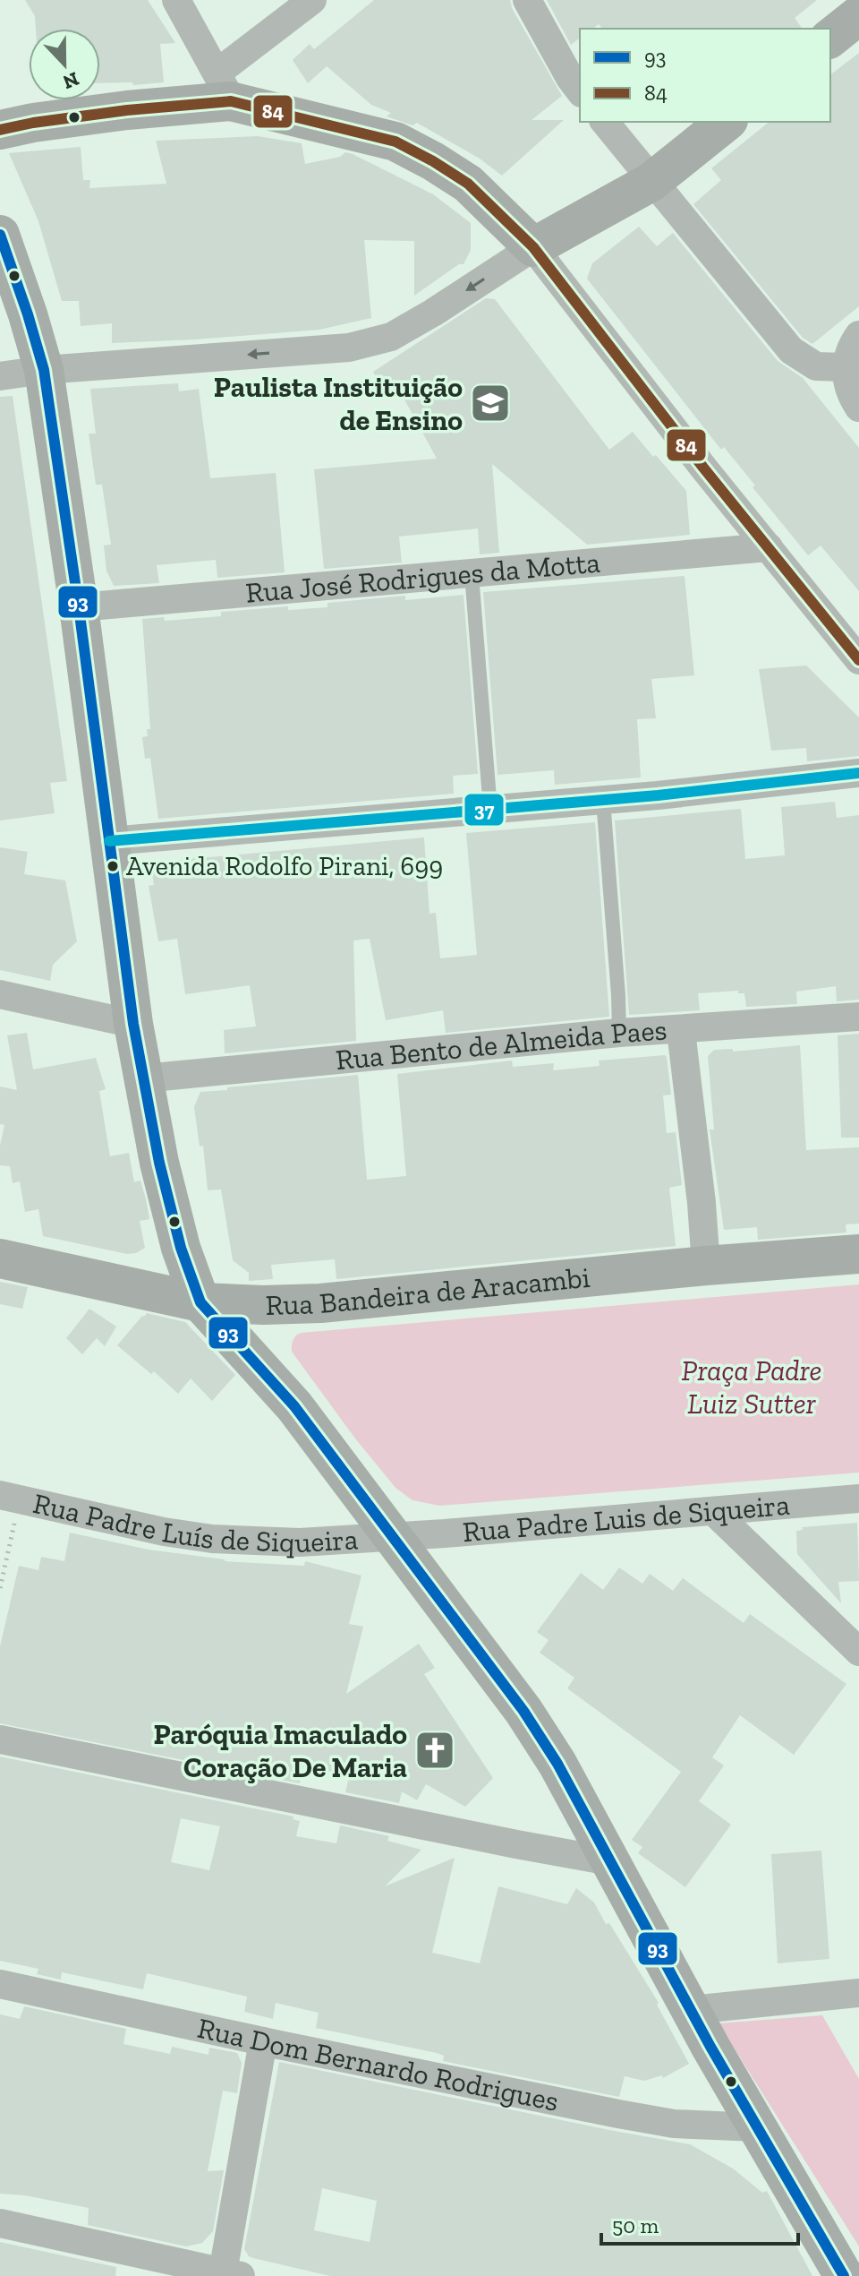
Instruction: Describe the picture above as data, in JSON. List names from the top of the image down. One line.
{"streets":{"main road":["Rua Bandeira de Aracambi"],"street":["Rua José Rodrigues da Motta","Rua Bento de Almeida Paes","Rua Padre Luís de Siqueira","Rua Padre Luis de Siqueira","Rua Dom Bernardo Rodrigues"]},"crossings":[["Rua Padre Luís de Siqueira","Rua Padre Luis de Siqueira"]],"parks":["Praça Padre Luiz Sutter"],"places":{"school or university":["Paulista Instituição de Ensino"],"other":["Avenida Rodolfo Pirani, 699"],"church":["Paróquia Imaculado Coração De Maria"]},"lines":["transit line 84","transit line 93","transit line 37"],"legend":["93","84"],"scale_bar":"50 m","north":"bottom"}
